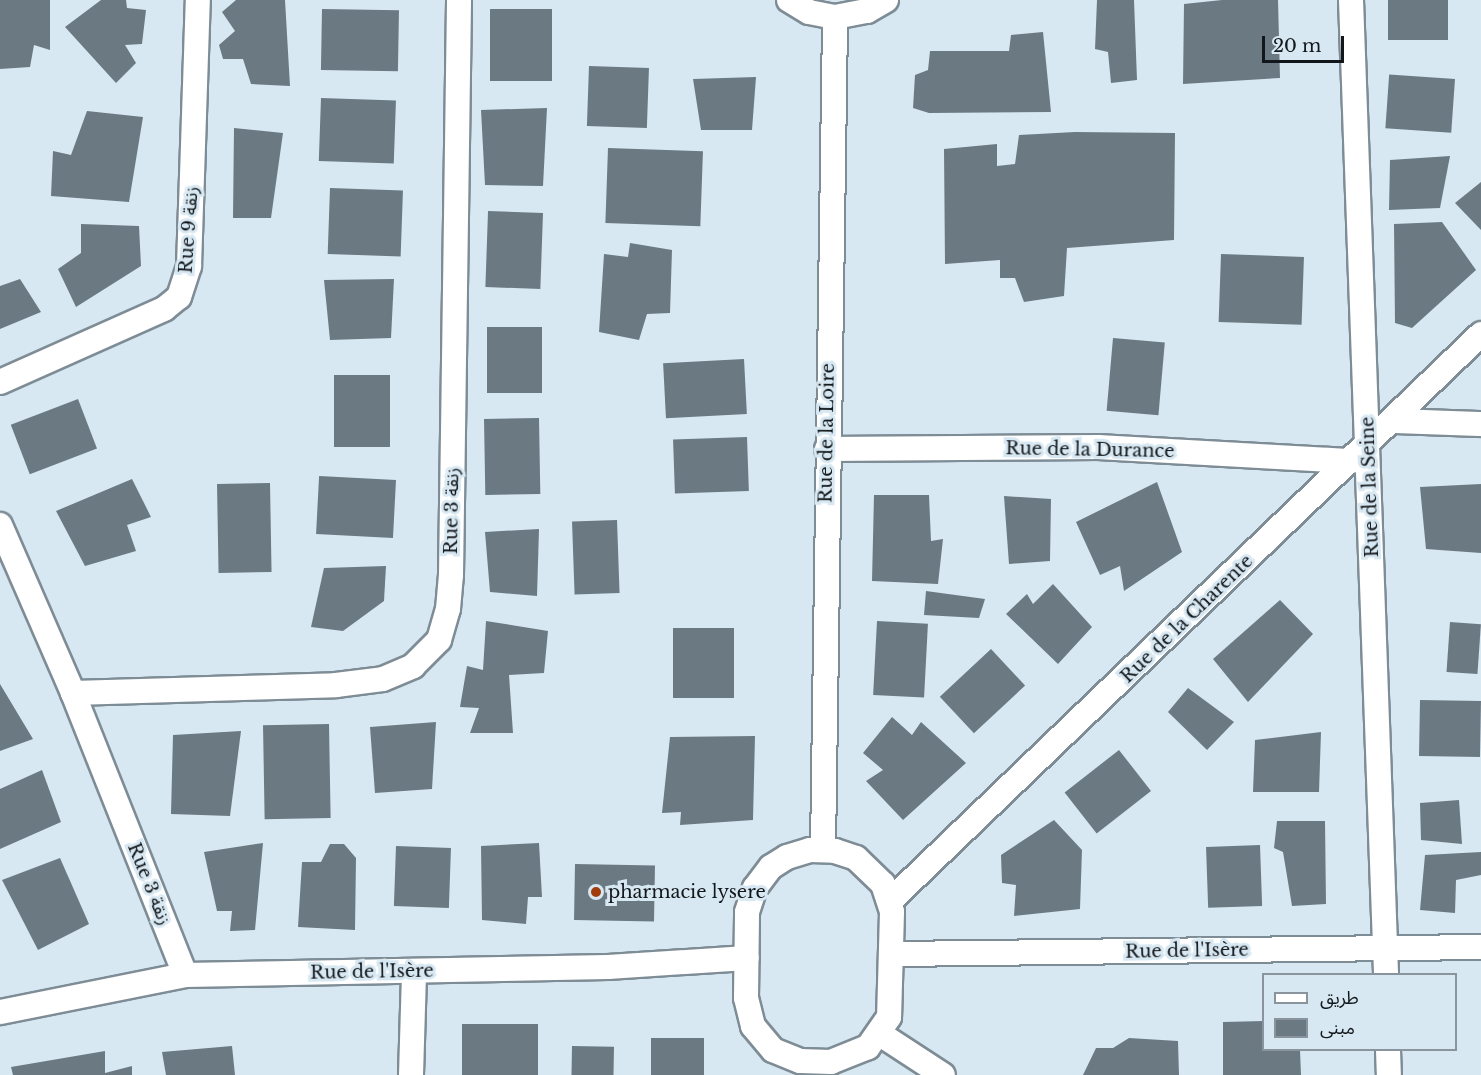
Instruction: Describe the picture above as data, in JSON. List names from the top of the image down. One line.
{"streets":{"street":["Rue 9 زنقة","Rue de la Loire","Rue de la Durance","Rue de la Seine","Rue 3 زنقة","Rue de la Charente","Rue de l'Isère"]},"crossings":[["Rue de la Loire","Rue de la Durance"],["Rue de la Loire","Rue de la Charente"],["Rue de la Loire","Rue de l'Isère"],["Rue de la Durance","Rue de la Seine"],["Rue de la Durance","Rue de la Charente"],["Rue de la Seine","Rue de la Charente"],["Rue de la Seine","Rue de l'Isère"],["Rue 3 زنقة","Rue de l'Isère"],["Rue de la Charente","Rue de l'Isère"]],"places":["pharmacie lysere"],"legend":["طريق","مبنى"],"scale_bar":"20 m"}
